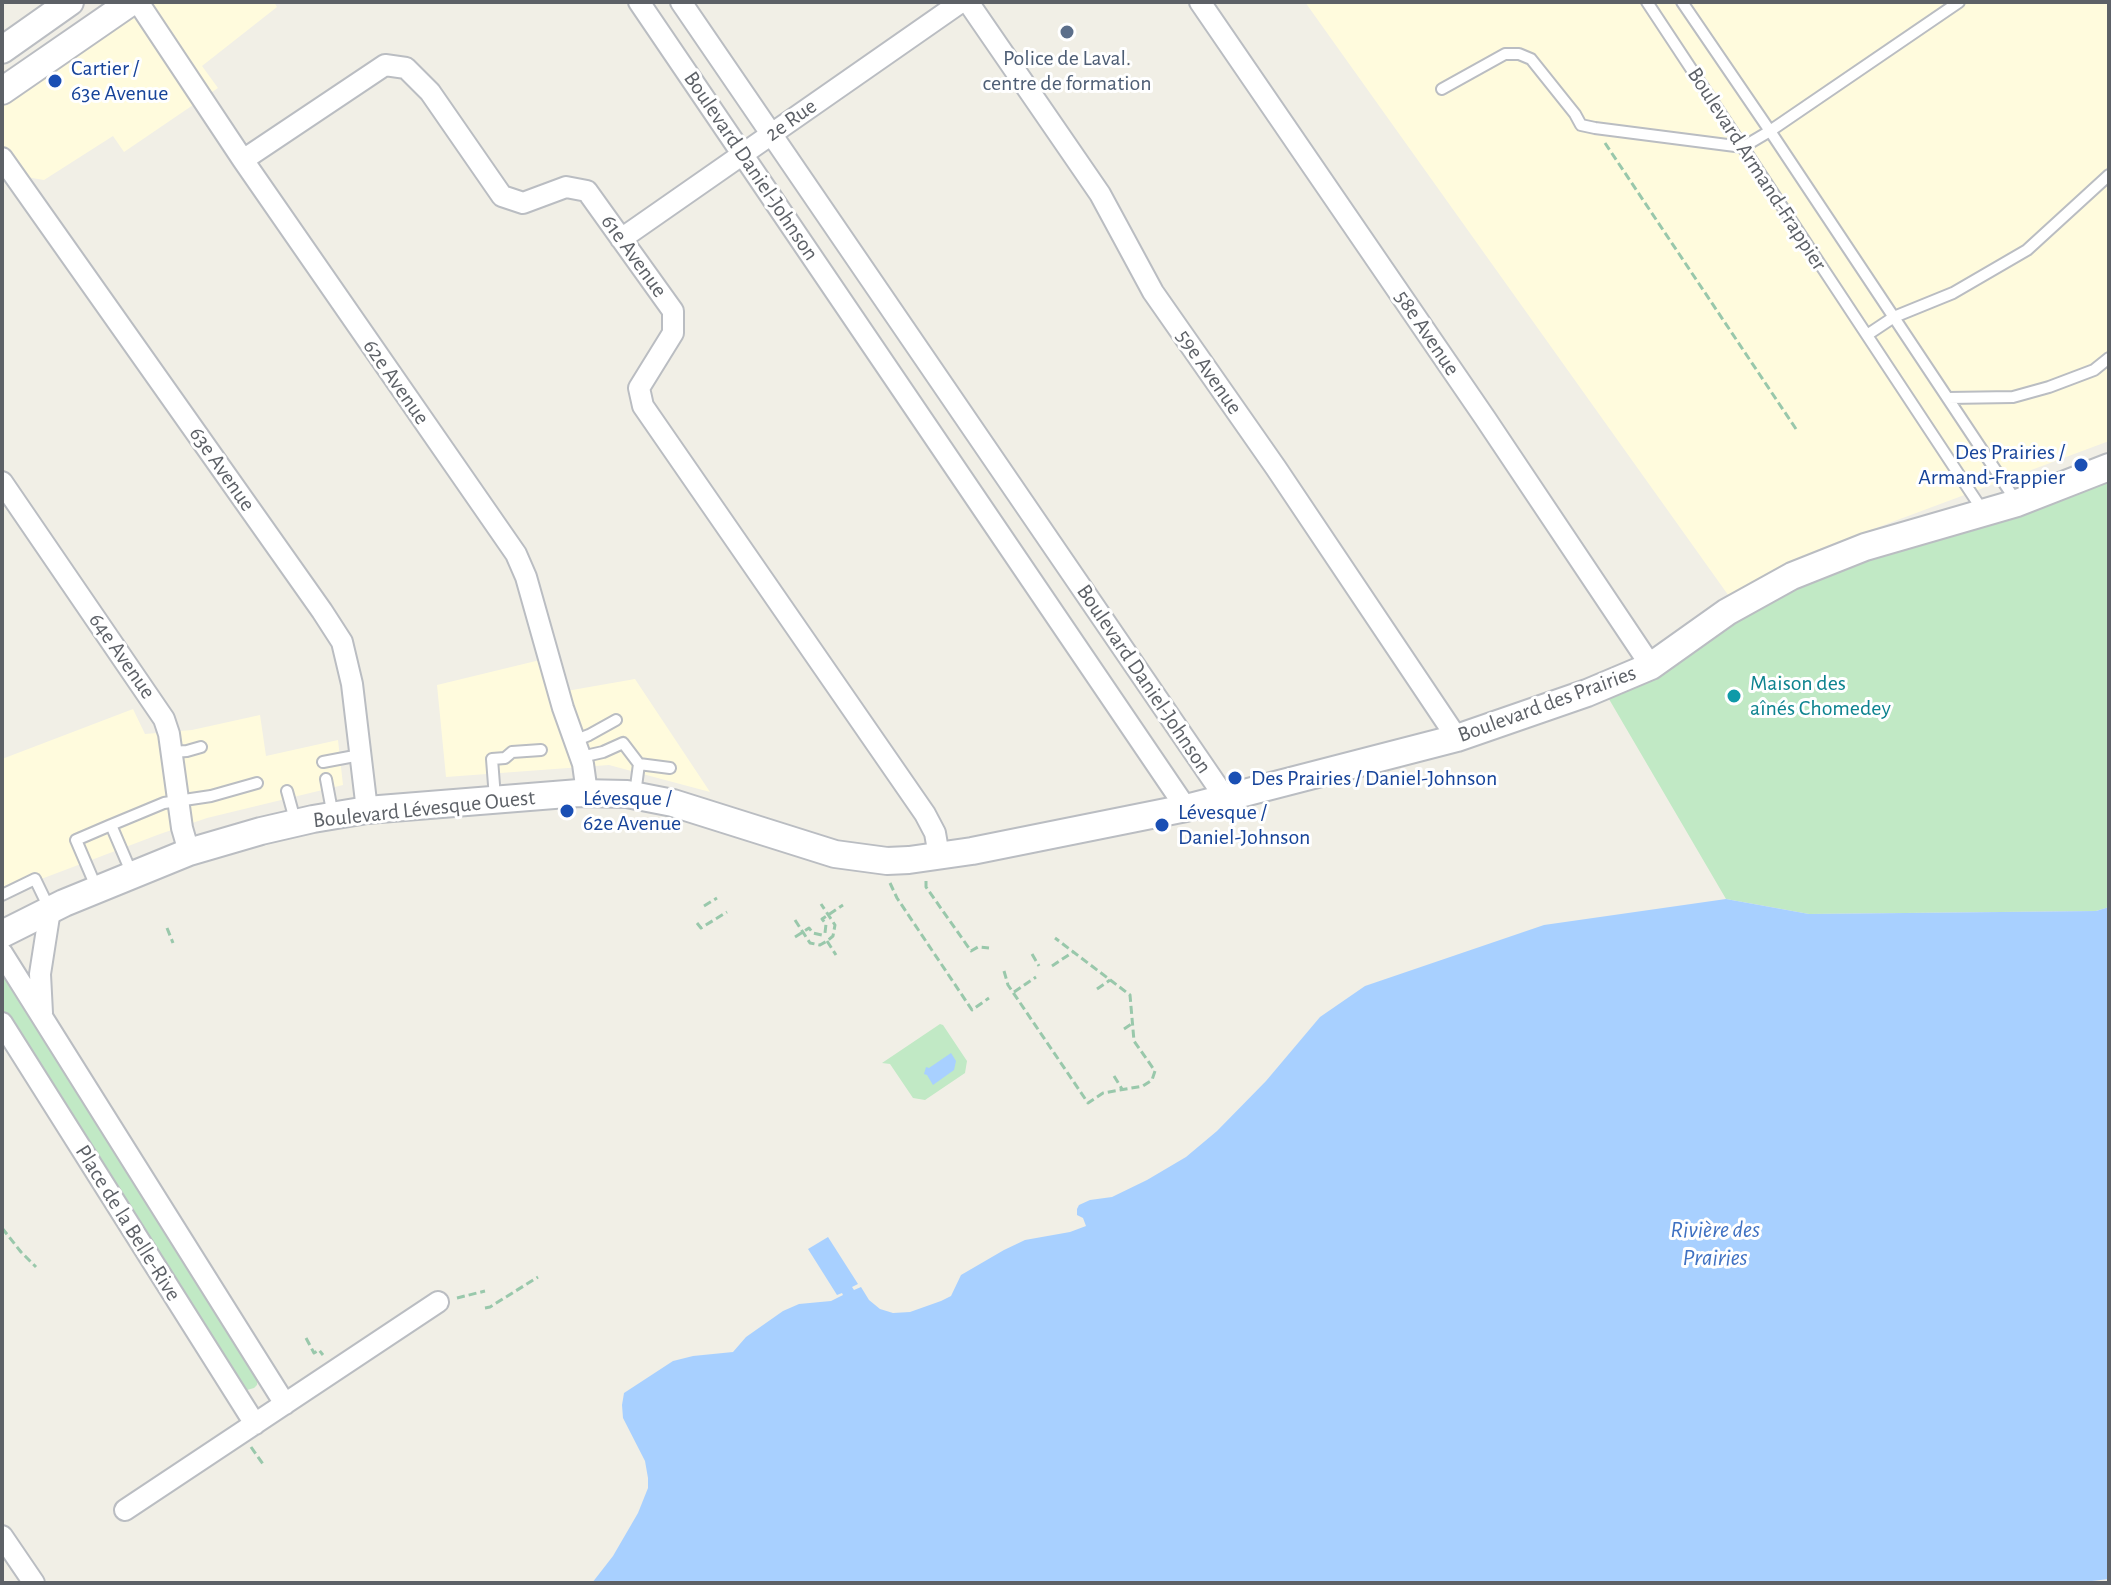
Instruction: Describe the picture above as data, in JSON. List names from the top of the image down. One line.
{"streets":{"street":["2e Rue","Boulevard Daniel-Johnson","61e Avenue","58e Avenue","59e Avenue","62e Avenue","63e Avenue","64e Avenue","Boulevard des Prairies","Boulevard Lévesque Ouest","Place de la Belle-Rive"],"lane":["Boulevard Armand-Frappier"]},"crossings":[["2e Rue","Boulevard Daniel-Johnson"],["2e Rue","61e Avenue"],["Boulevard Daniel-Johnson","Boulevard des Prairies"],["Boulevard Armand-Frappier","Boulevard des Prairies"],["61e Avenue","62e Avenue"],["61e Avenue","Boulevard Lévesque Ouest"],["58e Avenue","Boulevard des Prairies"],["59e Avenue","Boulevard des Prairies"],["62e Avenue","Boulevard Lévesque Ouest"],["63e Avenue","Boulevard Lévesque Ouest"],["64e Avenue","Boulevard Lévesque Ouest"],["Boulevard des Prairies","Boulevard Lévesque Ouest"],["Boulevard Lévesque Ouest","Place de la Belle-Rive"]],"water":["Rivière des Prairies"],"places":["Police de Laval. centre de formation","Cartier / 63e Avenue","Des Prairies / Armand-Frappier","Maison des aînés Chomedey","Des Prairies / Daniel-Johnson","Lévesque / 62e Avenue","Lévesque / Daniel-Johnson"]}
